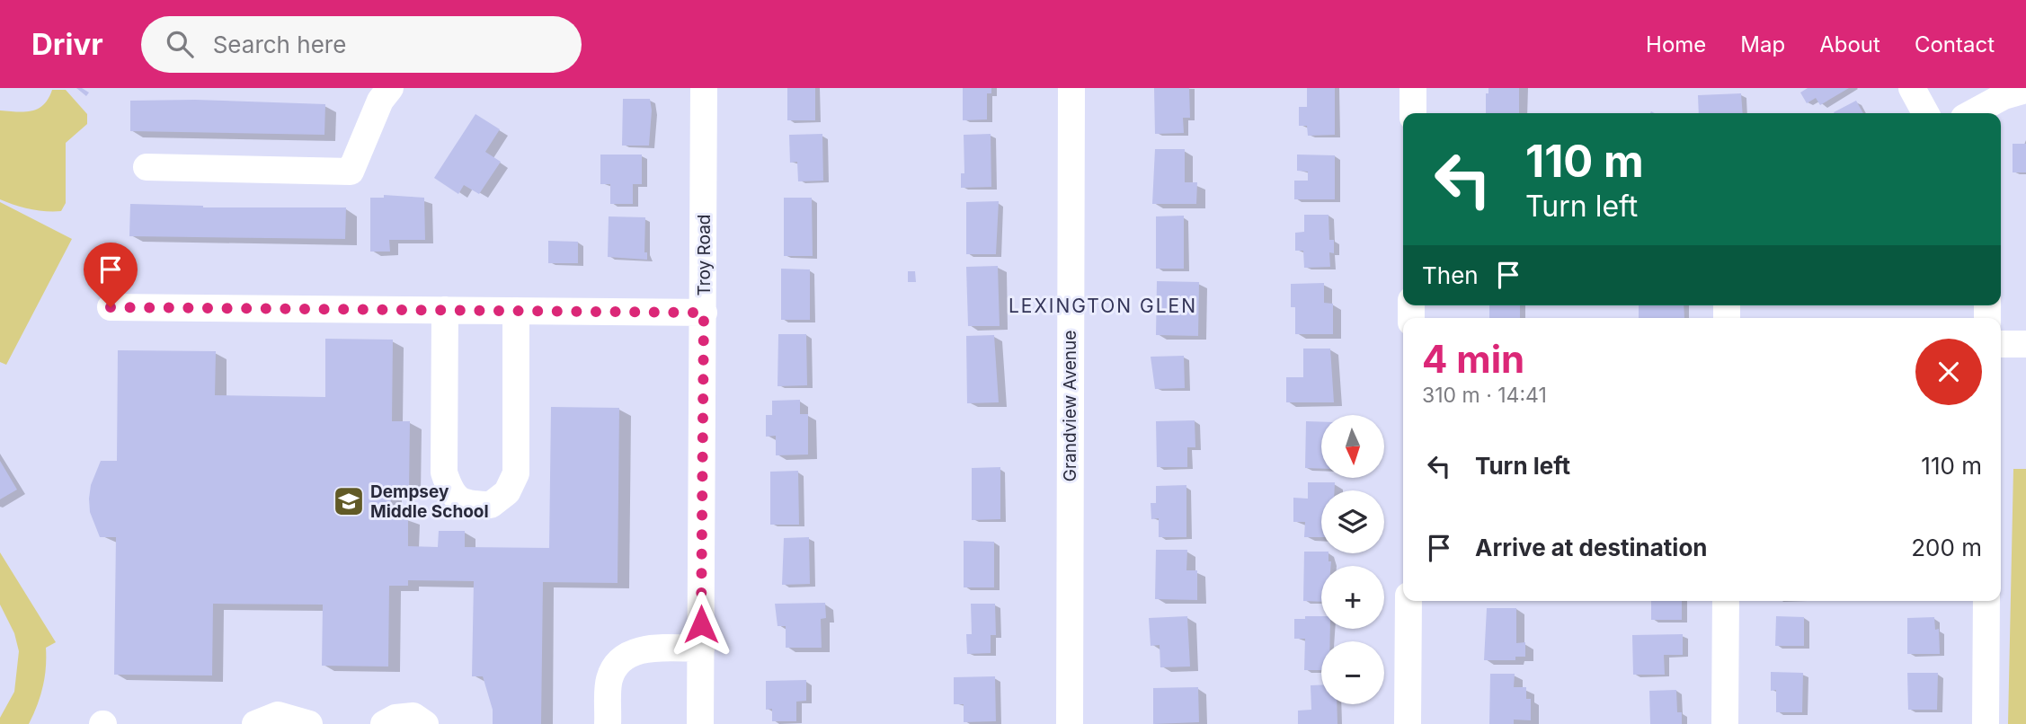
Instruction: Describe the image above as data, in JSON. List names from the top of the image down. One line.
{"streets":{"street":["Troy Road","Grandview Avenue"]},"districts":["LEXINGTON GLEN"],"places":{"school or university":["Dempsey Middle School"]},"north":"bottom","page":{"header":"Drivr","search":"Search here","nav":["Home","Map","About","Contact"],"turn":["110 m","Turn left"],"then":"Then","heading":["4 min","310 m · 14:41"],"map_buttons":["+","−"],"list":[{"name":"Turn left","value":"110 m"},{"name":"Arrive at destination","value":"200 m"}]}}
